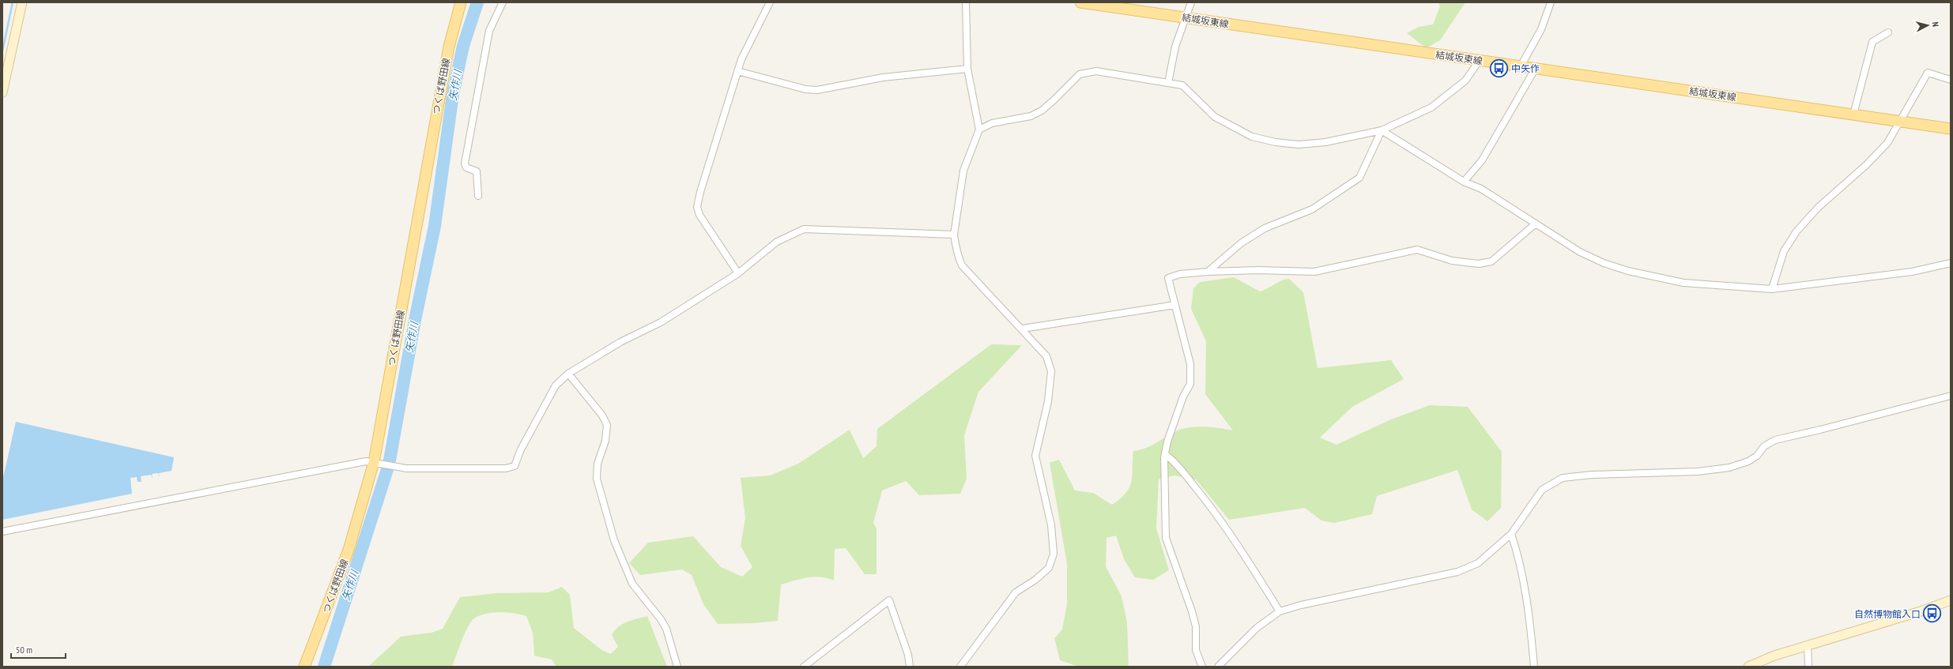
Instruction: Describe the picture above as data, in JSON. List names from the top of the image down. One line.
{"streets":{"main road":["結城坂東線","つくば野田線"]},"water":["矢作川"],"places":{"bus stop":["中矢作","自然博物館入口"]},"scale_bar":"50 m","north":"right"}
